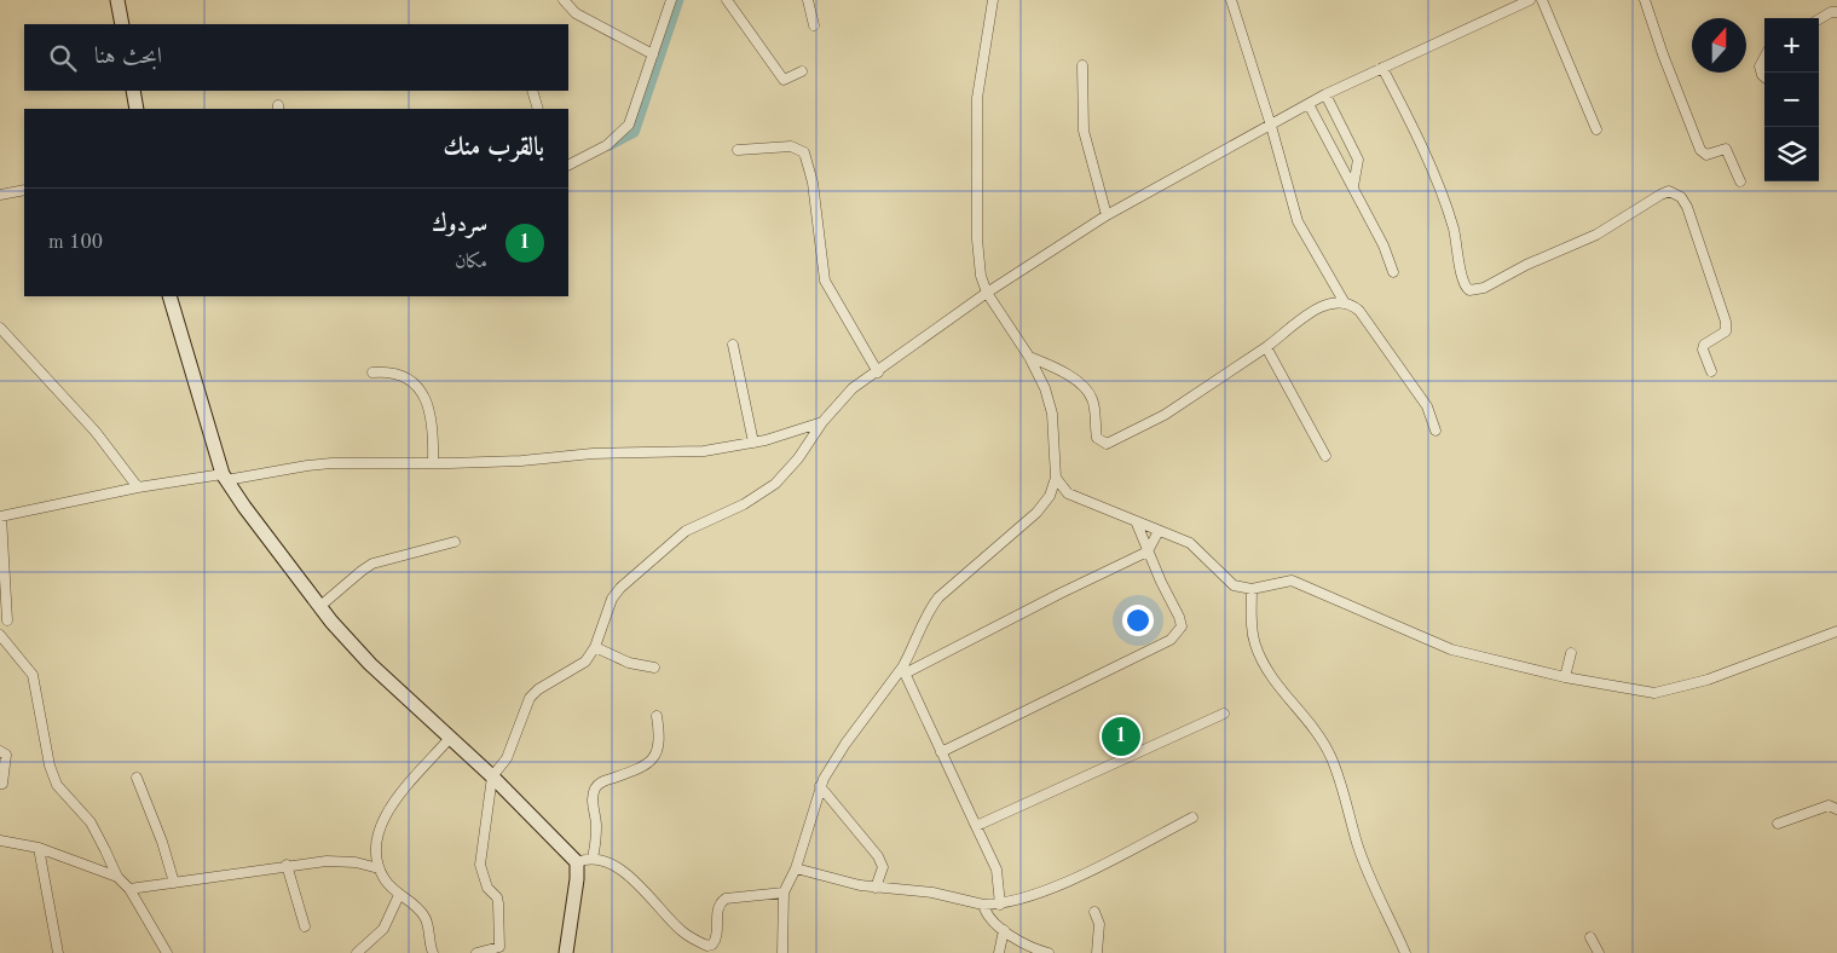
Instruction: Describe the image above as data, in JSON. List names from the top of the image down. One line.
{"north":"top","page":{"map_buttons":["+","−"],"search":"ابحث هنا","heading":"بالقرب منك","list":[{"mark":"1","name":"سردوك","note":"مكان","value":"100 m"}],"pins":"1"}}
